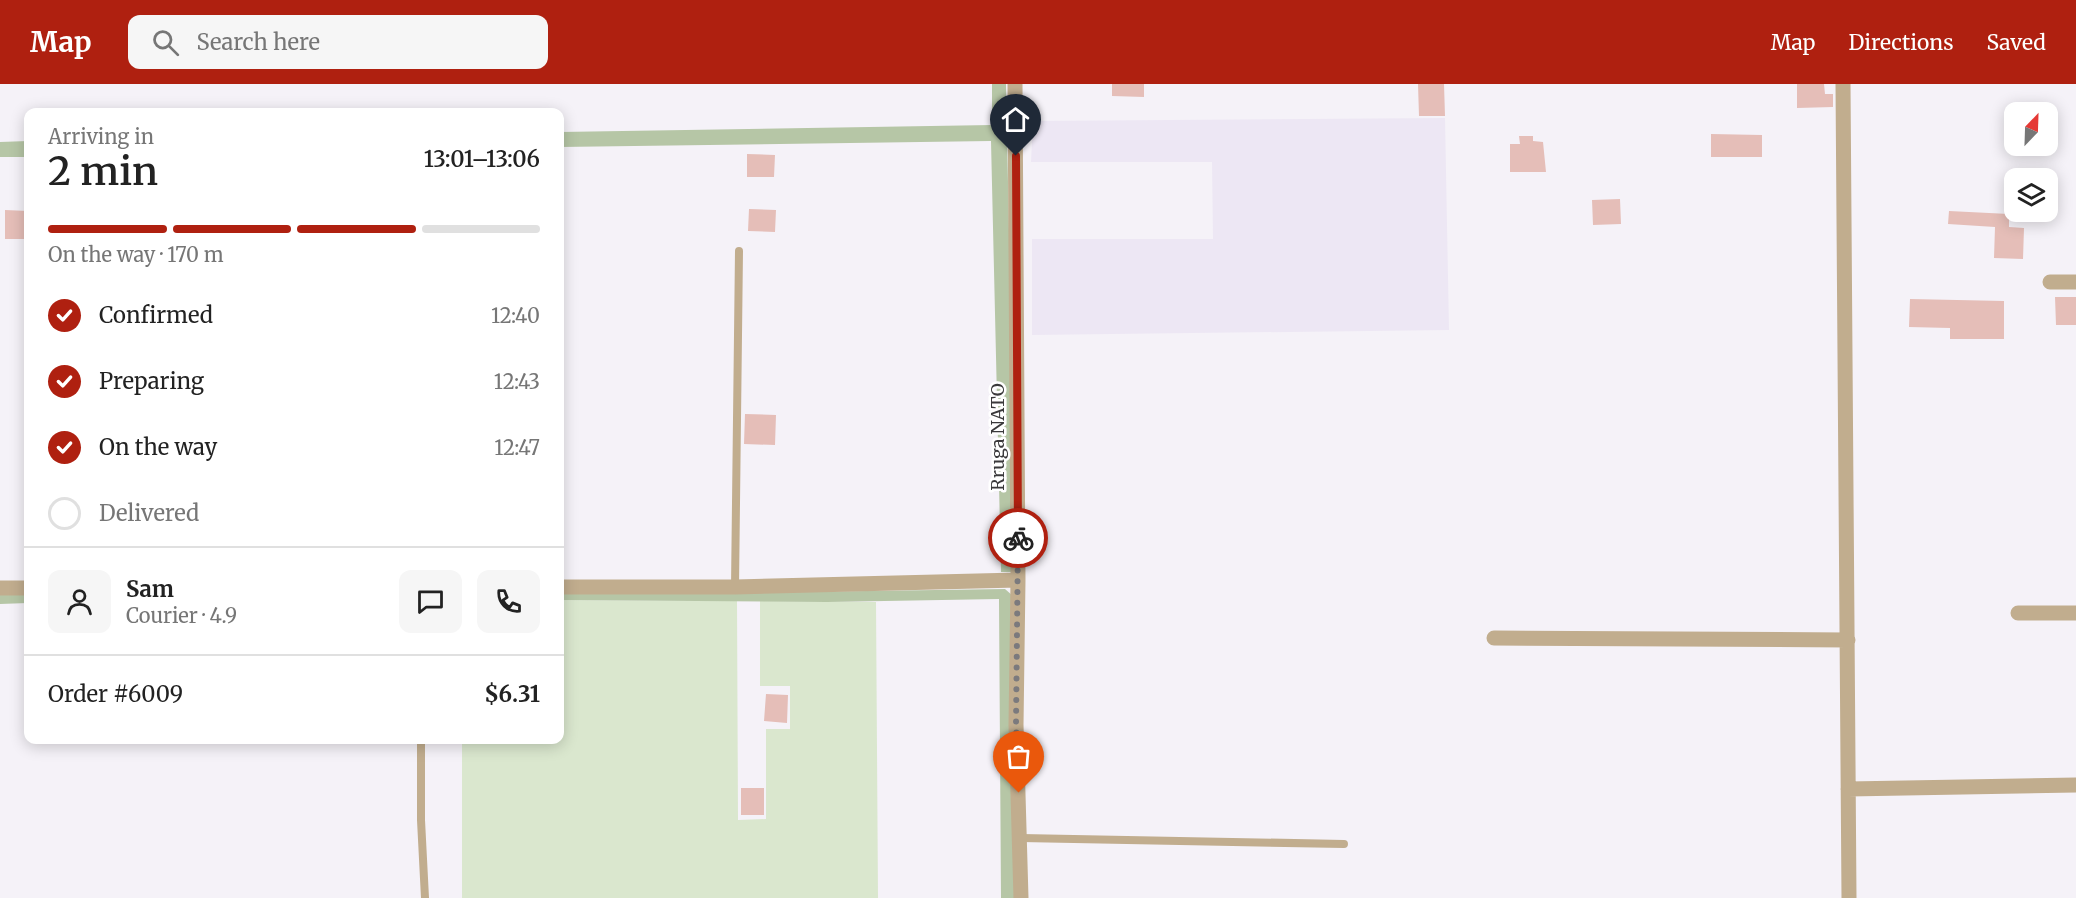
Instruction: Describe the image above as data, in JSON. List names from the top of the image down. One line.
{"streets":{"street":["Rruga NATO"]},"north":"top right","page":{"header":"Map","search":"Search here","nav":["Map","Directions","Saved"],"heading":["2 min","Arriving in","13:01–13:06"],"panel":["Sam","Courier · 4.9","Order #6009","$6.31"],"bar":"On the way · 170 m","list":[["Confirmed","12:40"],["Preparing","12:43"],["On the way","12:47"],"Delivered"]}}
